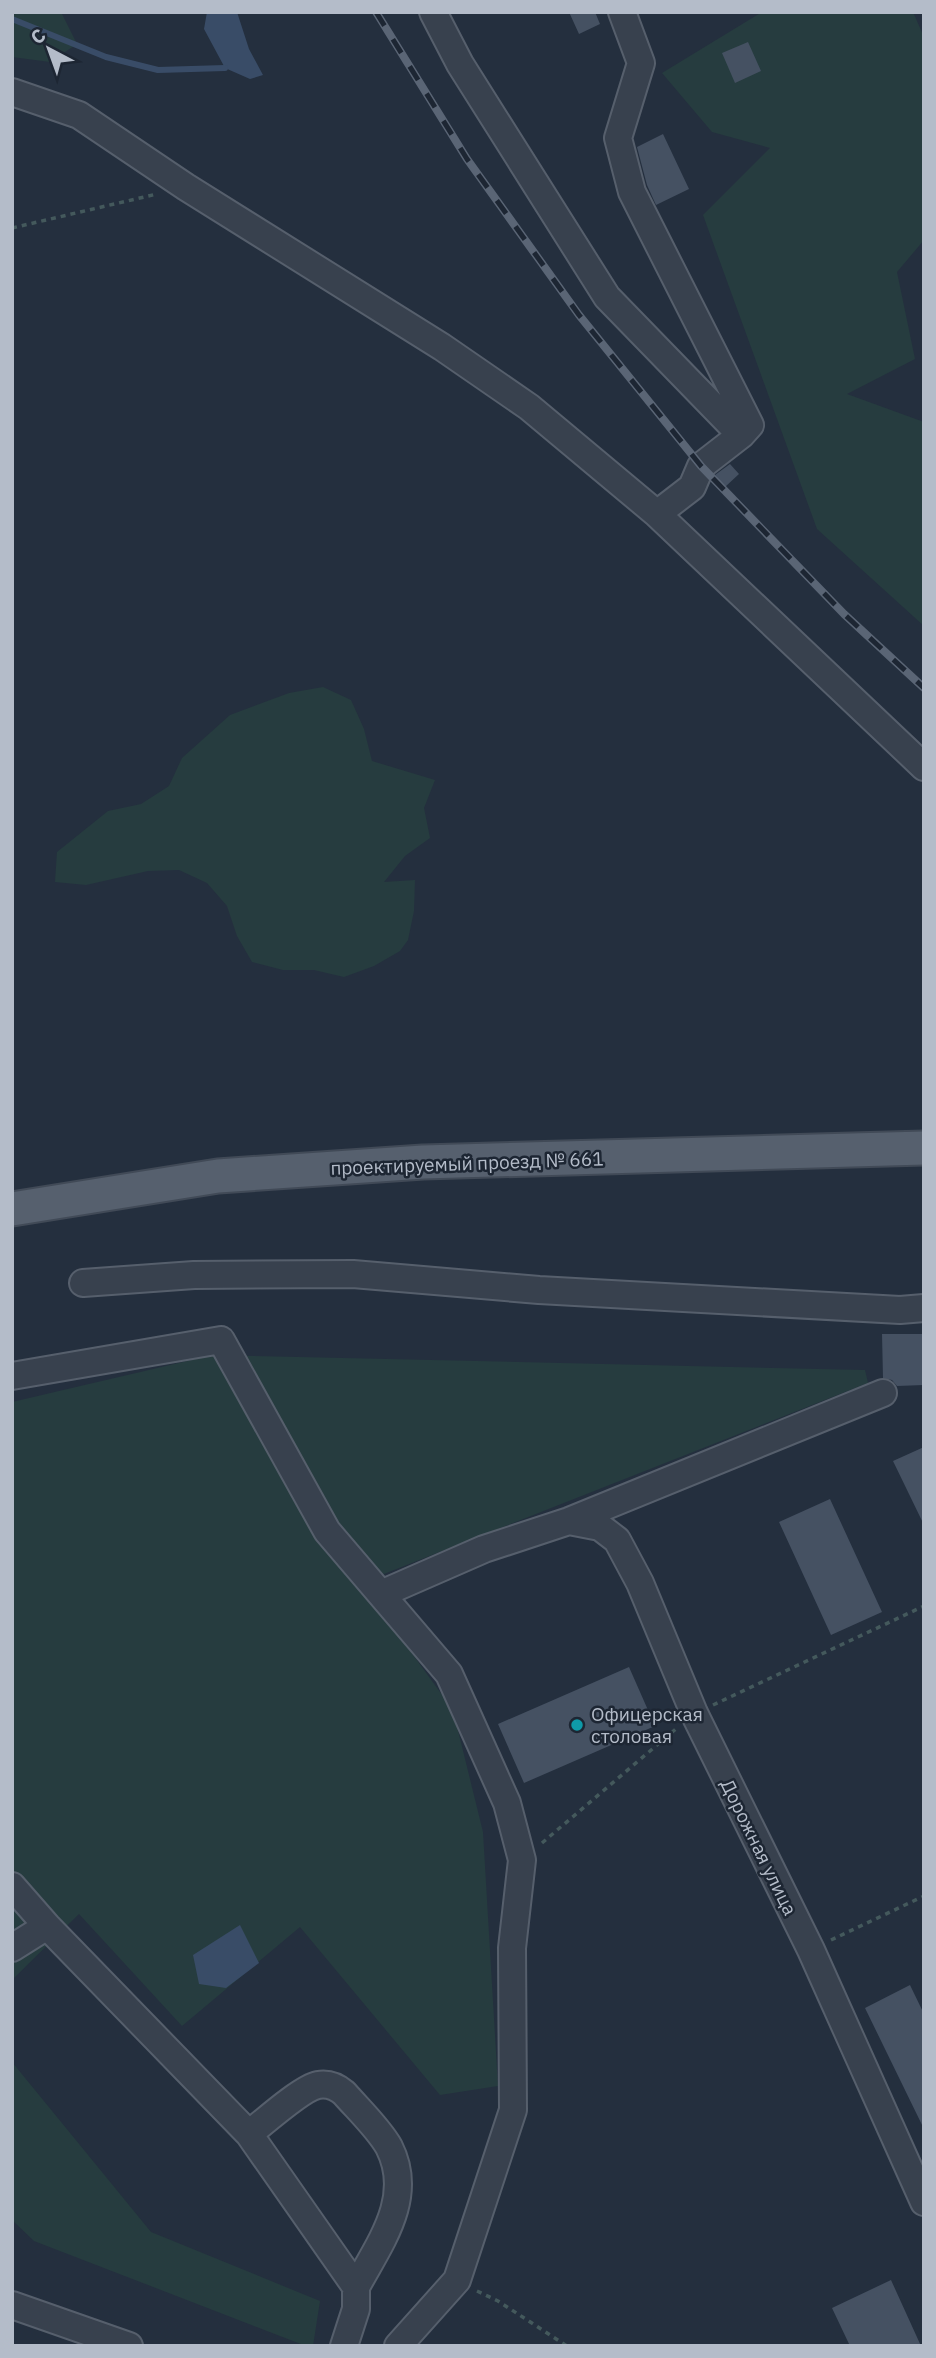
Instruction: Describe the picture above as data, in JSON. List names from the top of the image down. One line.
{"streets":{"main road":["проектируемый проезд № 661"],"street":["Дорожная улица"]},"places":["Офицерская столовая"],"north":"top left"}
